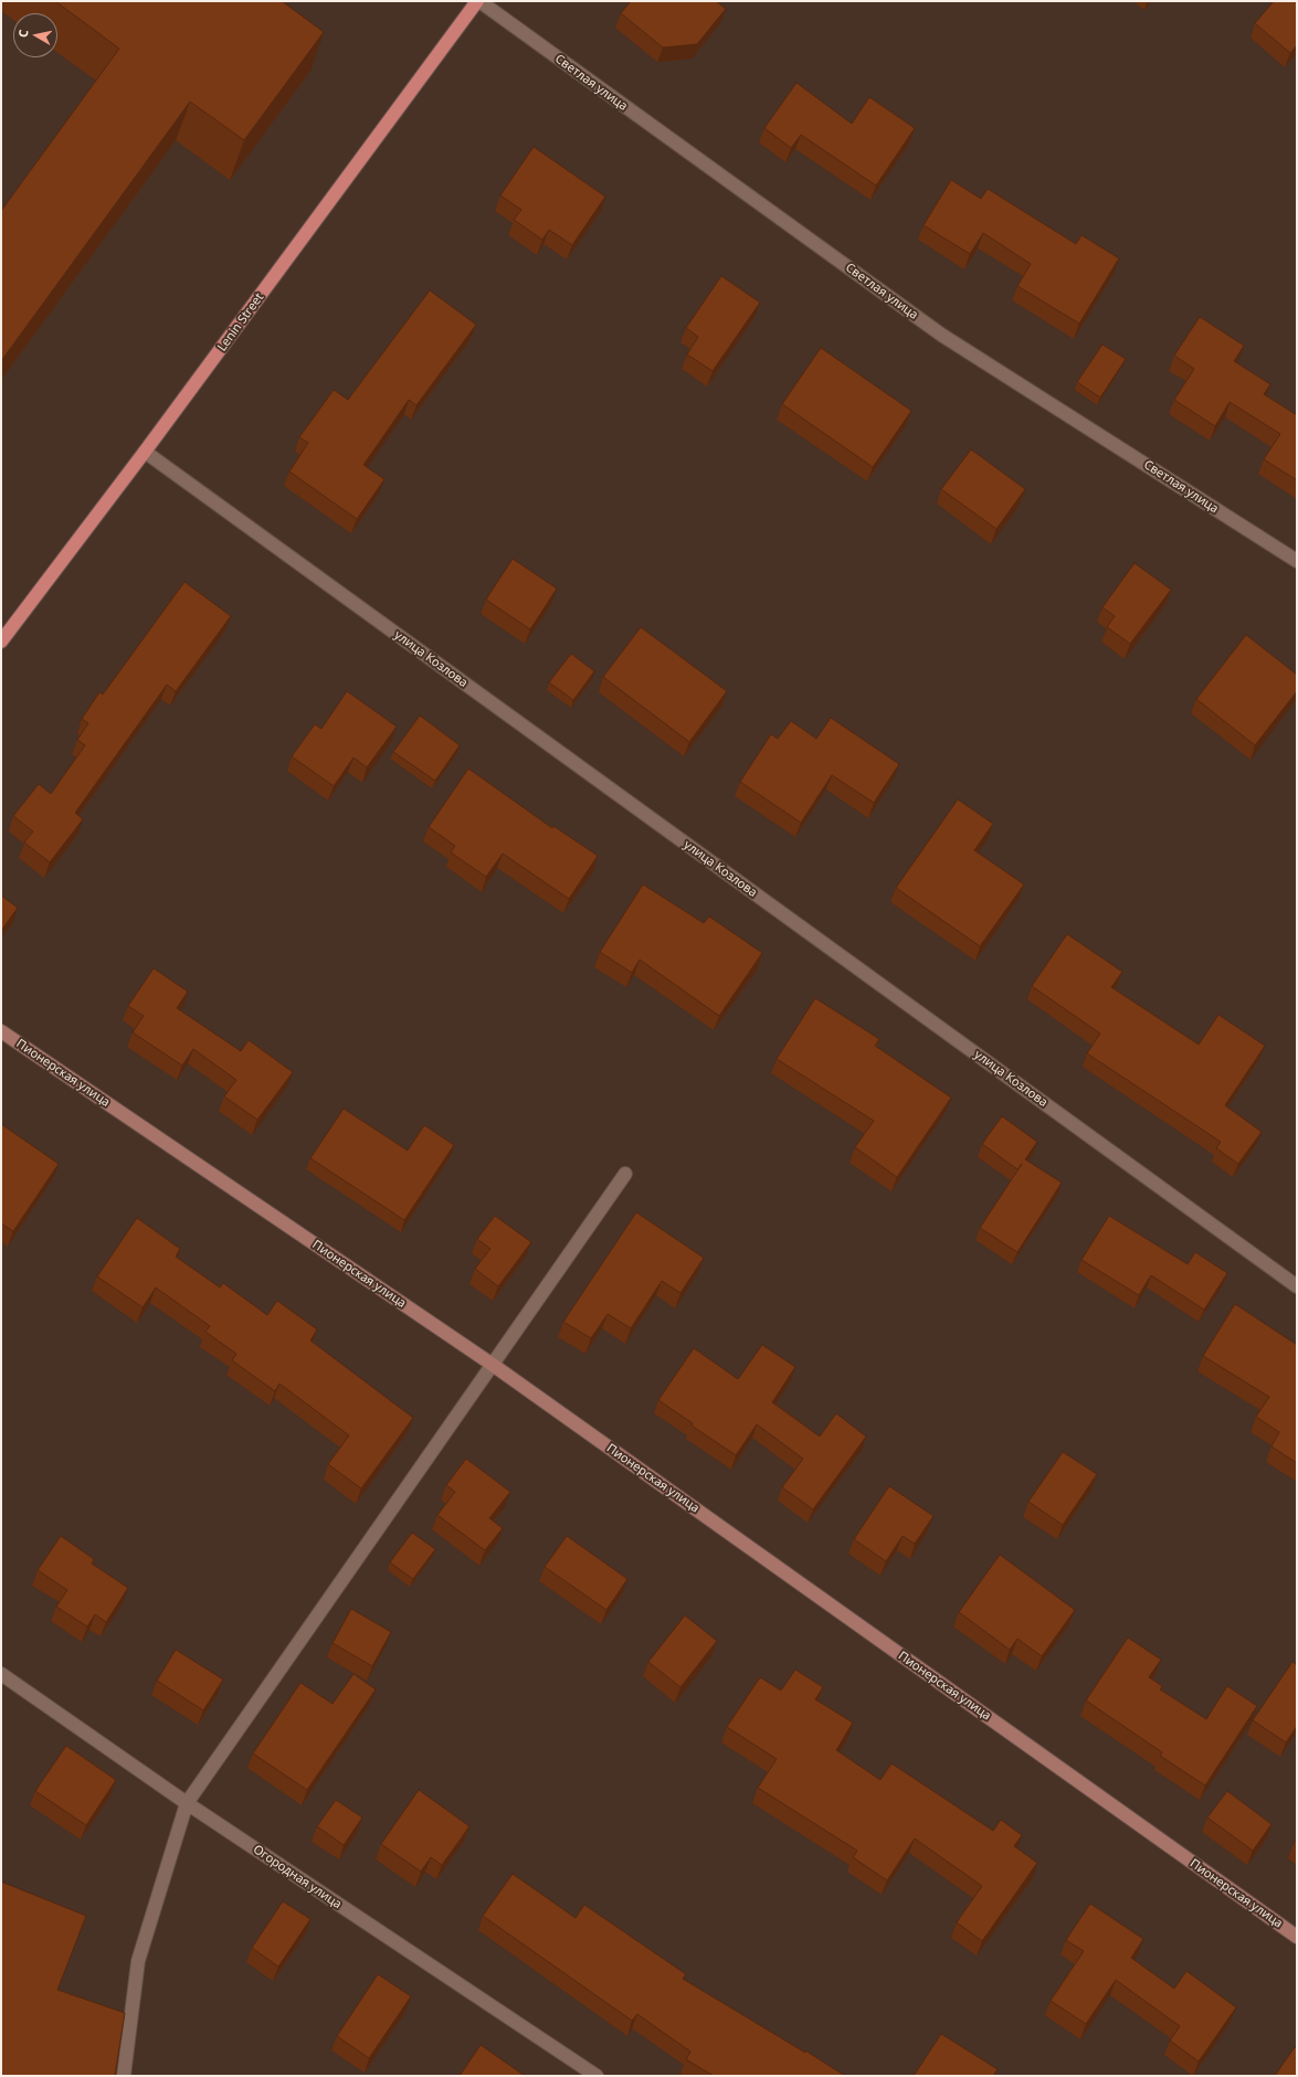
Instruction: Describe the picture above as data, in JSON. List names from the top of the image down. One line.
{"streets":{"main road":["Lenin Street"],"street":["Светлая улица","улица Козлова","Пионерская улица","Огородная улица"]},"crossings":[["Светлая улица","Lenin Street"],["Lenin Street","улица Козлова"]],"north":"left"}
